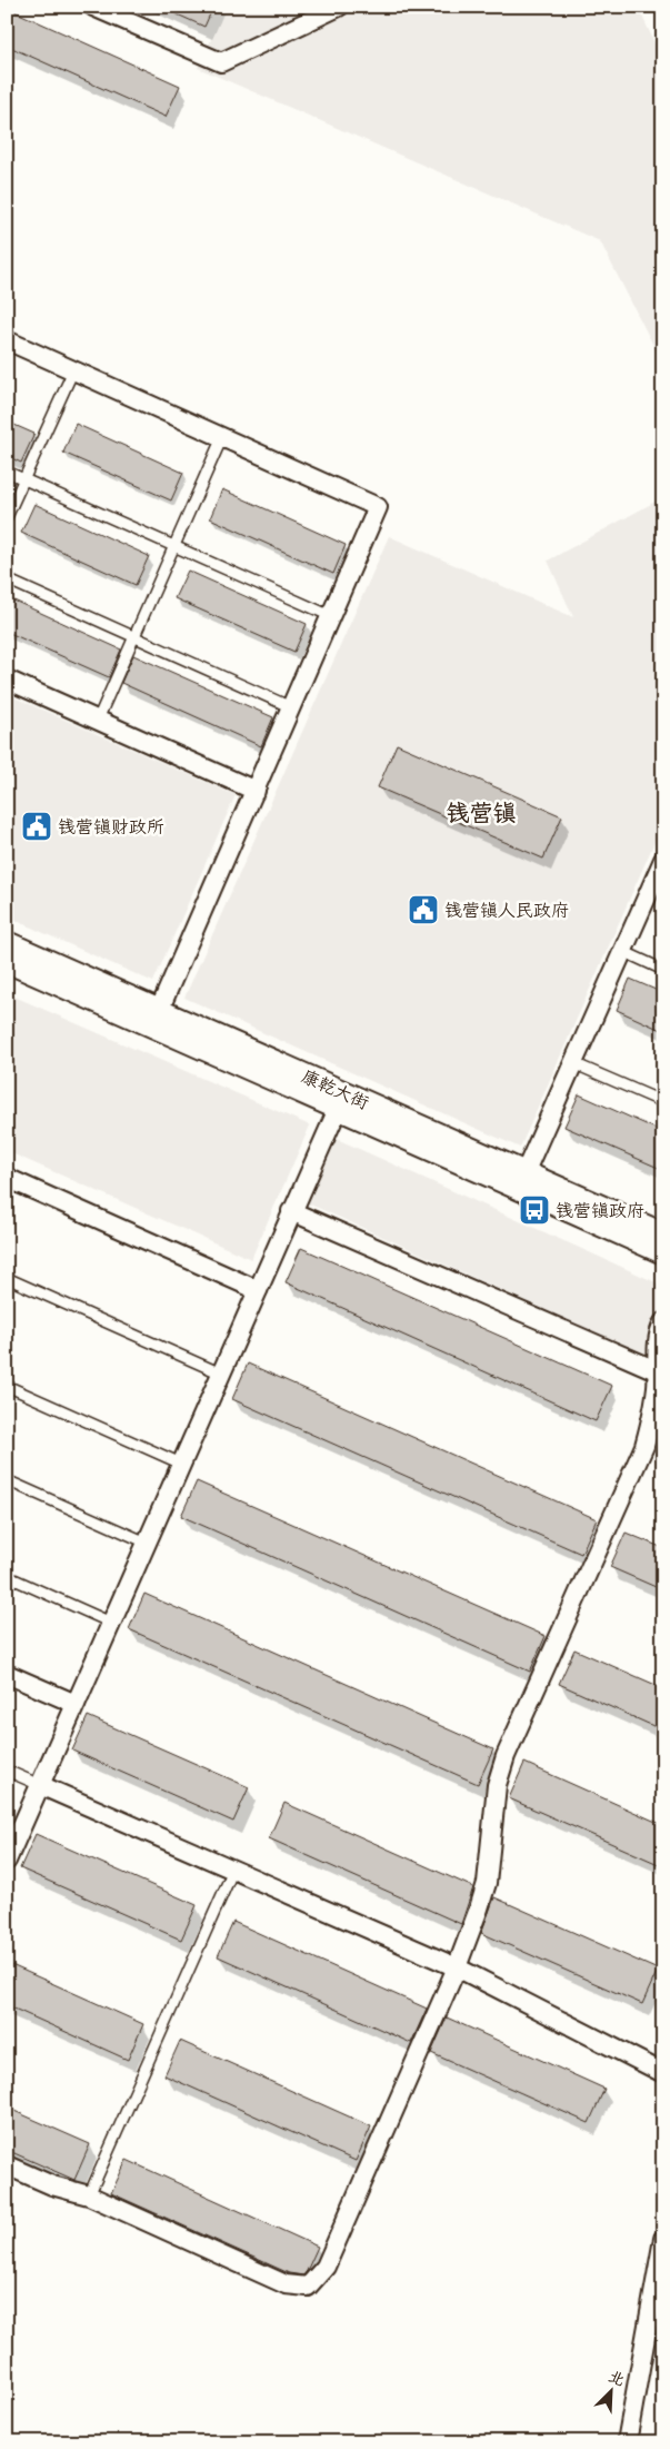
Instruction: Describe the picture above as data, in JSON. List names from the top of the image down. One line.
{"streets":{"street":["康乾大街"]},"districts":["钱营镇"],"places":{"public building":["钱营镇财政所","钱营镇人民政府"],"bus stop":["钱营镇政府"]},"north":"top right"}
